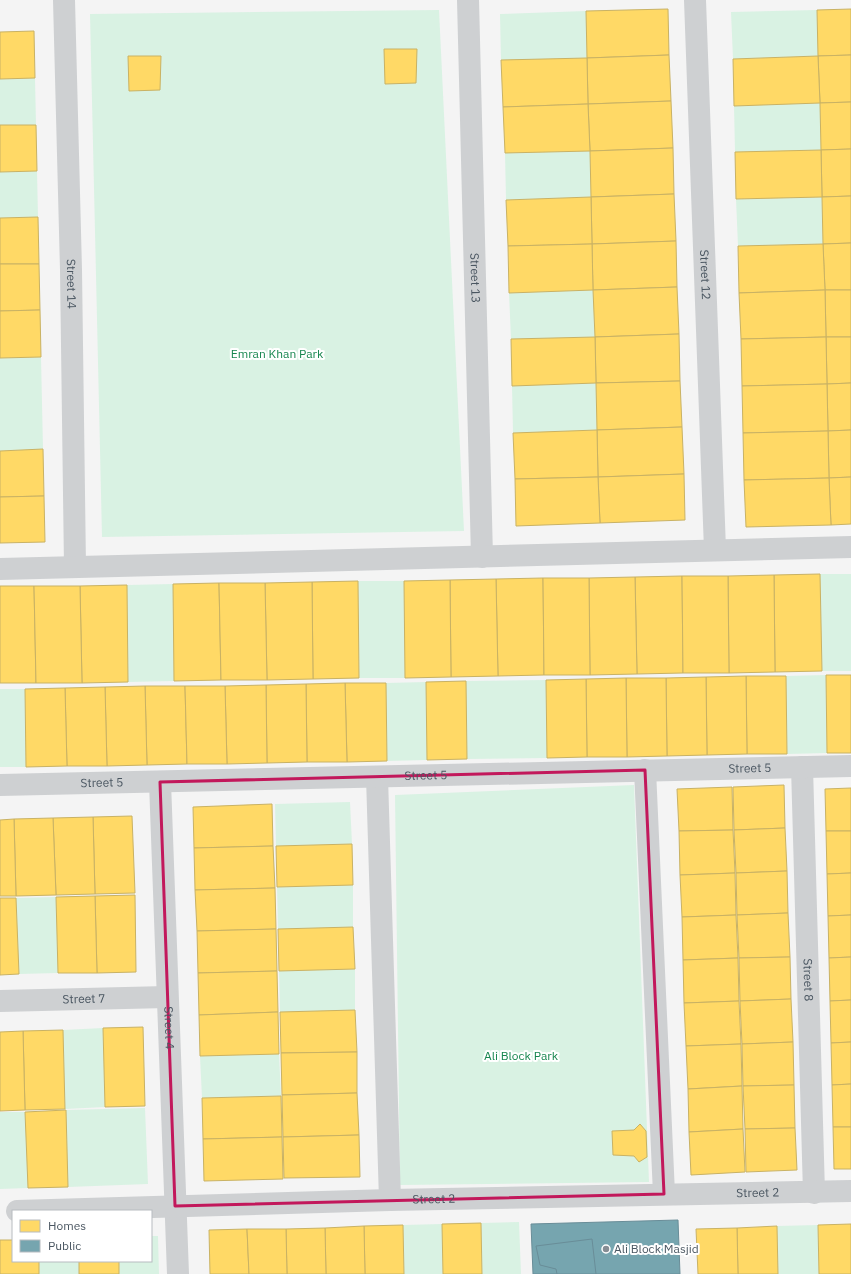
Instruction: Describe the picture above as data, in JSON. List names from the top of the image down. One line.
{"streets":{"street":["Street 12","Street 13","Street 14","Street 5","Street 8","Street 7","Street 4","Street 2"]},"crossings":[["Street 5","Street 8"],["Street 5","Street 4"],["Street 8","Street 2"],["Street 7","Street 4"],["Street 4","Street 2"]],"parks":["Emran Khan Park","Ali Block Park"],"places":["Ali Block Masjid"],"legend":["Homes","Public"]}
